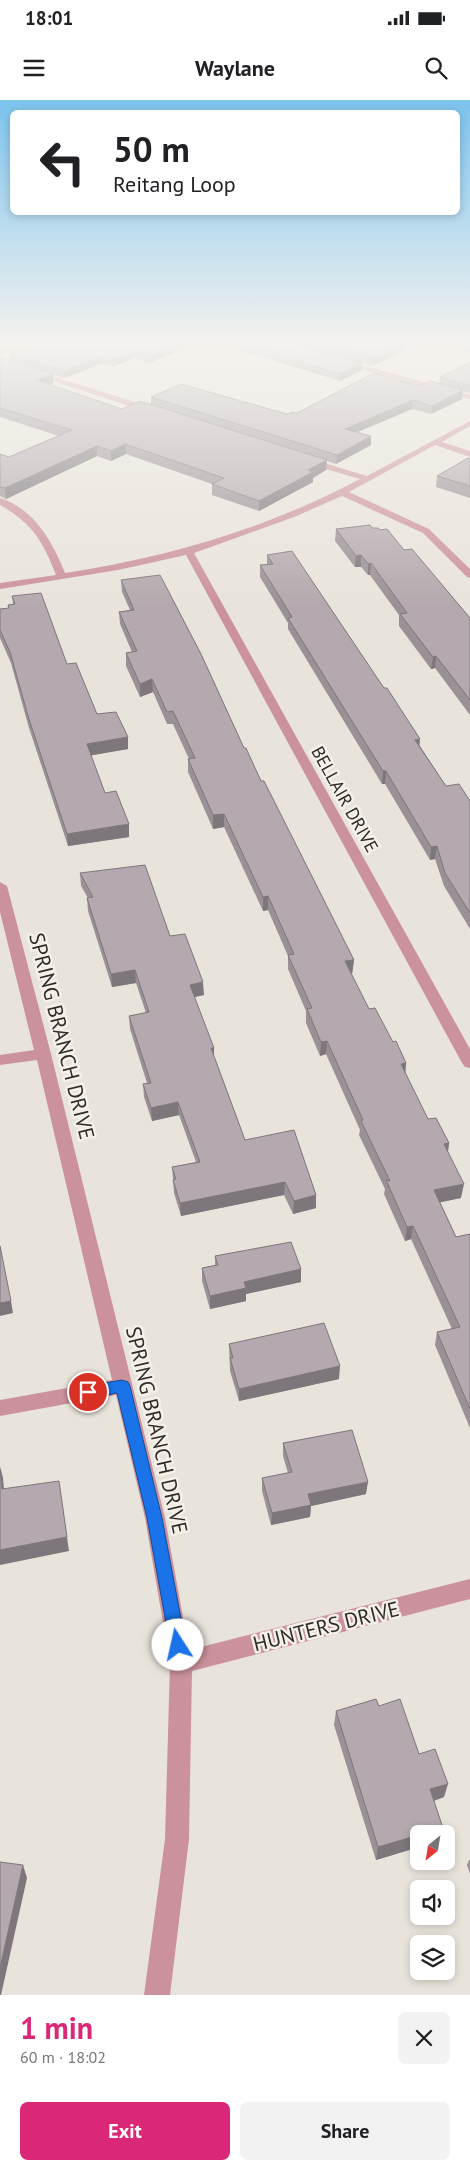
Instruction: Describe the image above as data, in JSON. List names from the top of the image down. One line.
{"streets":{"street":["BELLAIR DRIVE","SPRING BRANCH DRIVE","HUNTERS DRIVE"]},"crossings":[["SPRING BRANCH DRIVE","HUNTERS DRIVE"]],"north":"bottom left","page":{"status":"18:01","header":"Waylane","turn":["50 m","Reitang Loop"],"heading":["1 min","60 m · 18:02"],"buttons":["Exit","Share"]}}
